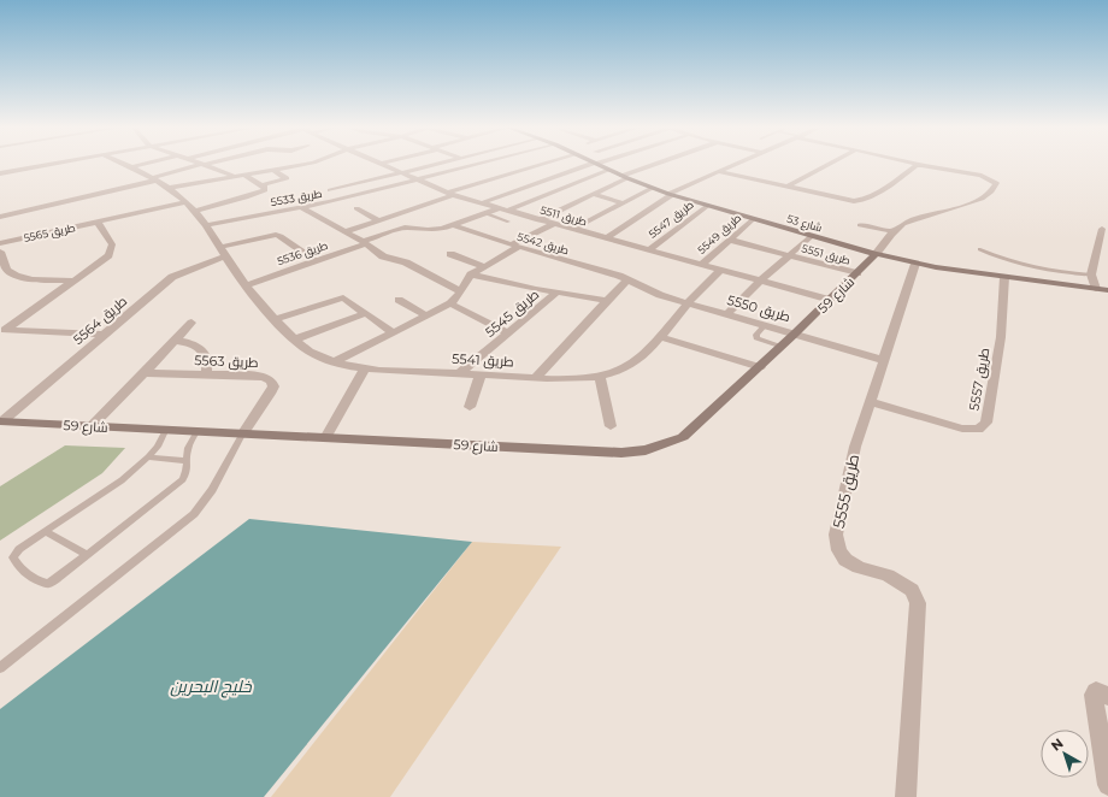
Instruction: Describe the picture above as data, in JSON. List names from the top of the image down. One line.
{"streets":{"street":["طريق 5533","طريق 5511","طريق 5547","شارع 53","طريق 5565","طريق 5549","طريق 5542","طريق 5536","طريق 5551","شارع 59","طريق 5550","طريق 5545","طريق 5564","طريق 5541","طريق 5563","طريق 5557","طريق 5555"]},"crossings":[["طريق 5533","طريق 5511"],["طريق 5533","طريق 5536"],["طريق 5533","طريق 5541"],["طريق 5511","طريق 5547"],["طريق 5511","طريق 5549"],["طريق 5511","طريق 5542"],["طريق 5511","طريق 5551"],["طريق 5511","شارع 59"],["طريق 5511","طريق 5541"],["طريق 5547","شارع 53"],["شارع 53","طريق 5549"],["شارع 53","طريق 5542"],["شارع 53","طريق 5551"],["شارع 53","شارع 59"],["شارع 53","طريق 5557"],["شارع 53","طريق 5555"],["طريق 5565","طريق 5541"],["طريق 5549","طريق 5551"],["طريق 5542","طريق 5536"],["طريق 5542","طريق 5550"],["طريق 5536","طريق 5541"],["طريق 5551","شارع 59"],["طريق 5551","طريق 5550"],["شارع 59","طريق 5550"],["شارع 59","طريق 5564"],["شارع 59","طريق 5563"],["طريق 5550","طريق 5541"],["طريق 5550","طريق 5555"],["طريق 5545","طريق 5541"],["طريق 5564","طريق 5541"],["طريق 5557","طريق 5555"]],"water":["خليج البحرين"],"north":"top left"}
